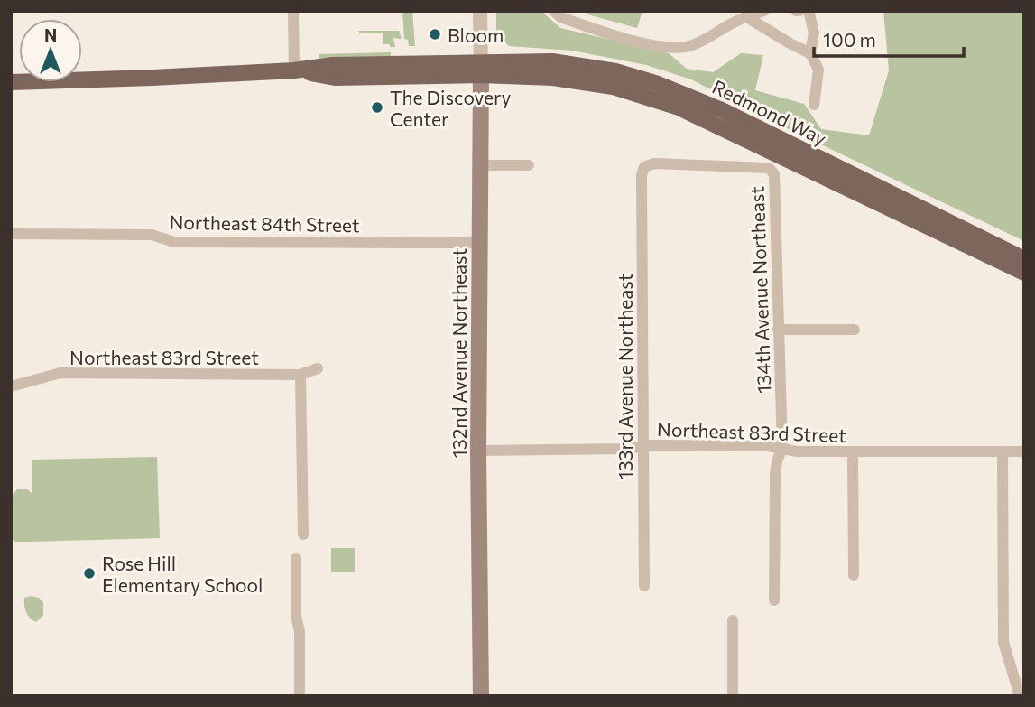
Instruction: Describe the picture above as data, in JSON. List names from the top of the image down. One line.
{"streets":{"main road":["Redmond Way","132nd Avenue Northeast"],"street":["Northeast 84th Street","134th Avenue Northeast","Northeast 83rd Street","133rd Avenue Northeast"]},"crossings":[["Redmond Way","132nd Avenue Northeast"],["Northeast 84th Street","132nd Avenue Northeast"],["134th Avenue Northeast","Northeast 83rd Street"],["134th Avenue Northeast","133rd Avenue Northeast"],["132nd Avenue Northeast","Northeast 83rd Street"],["Northeast 83rd Street","133rd Avenue Northeast"]],"places":["Bloom","The Discovery Center","Rose Hill Elementary School"],"scale_bar":"100 m","north":"top"}
